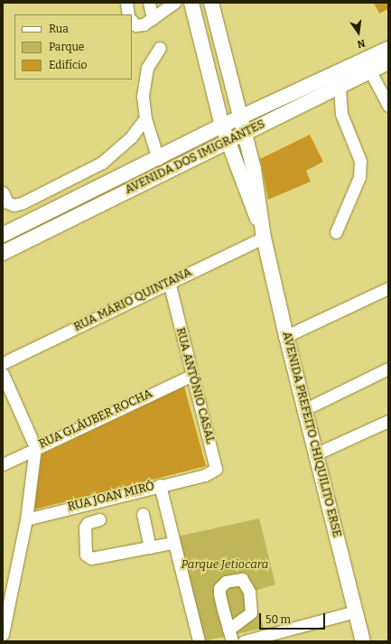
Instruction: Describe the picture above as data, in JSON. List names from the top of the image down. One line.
{"streets":{"main road":["AVENIDA DOS IMIGRANTES","AVENIDA PREFEITO CHIQUILITO ERSE"],"street":["RUA MÁRIO QUINTANA","RUA ANTÔNIO CASAL","RUA GLÁUBER ROCHA","RUA JOAN MIRÓ"]},"crossings":[["AVENIDA DOS IMIGRANTES","AVENIDA PREFEITO CHIQUILITO ERSE"],["RUA MÁRIO QUINTANA","RUA ANTÔNIO CASAL"],["RUA MÁRIO QUINTANA","AVENIDA PREFEITO CHIQUILITO ERSE"],["RUA ANTÔNIO CASAL","RUA GLÁUBER ROCHA"],["RUA ANTÔNIO CASAL","RUA JOAN MIRÓ"]],"parks":["Parque Jetiocara"],"legend":["Rua","Parque","Edifício"],"scale_bar":"50 m","north":"bottom"}
